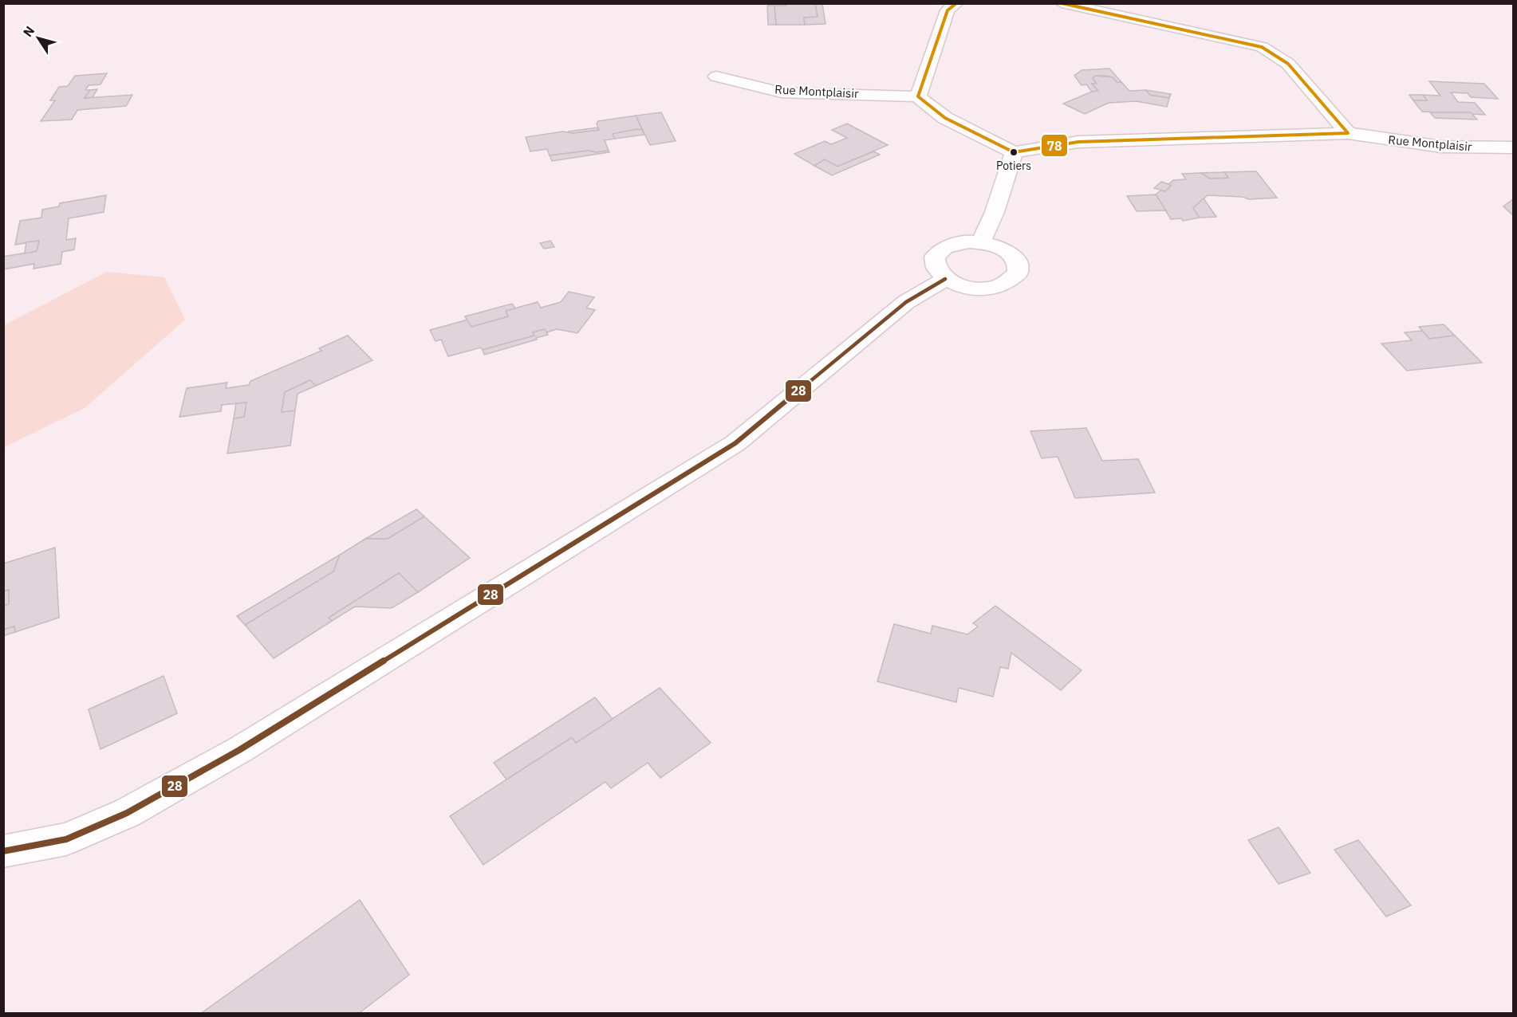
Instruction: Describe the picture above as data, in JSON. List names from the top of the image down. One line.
{"streets":{"street":["Rue Montplaisir"]},"places":["Potiers"],"lines":["transit line 78","transit line 28"],"north":"top left"}
